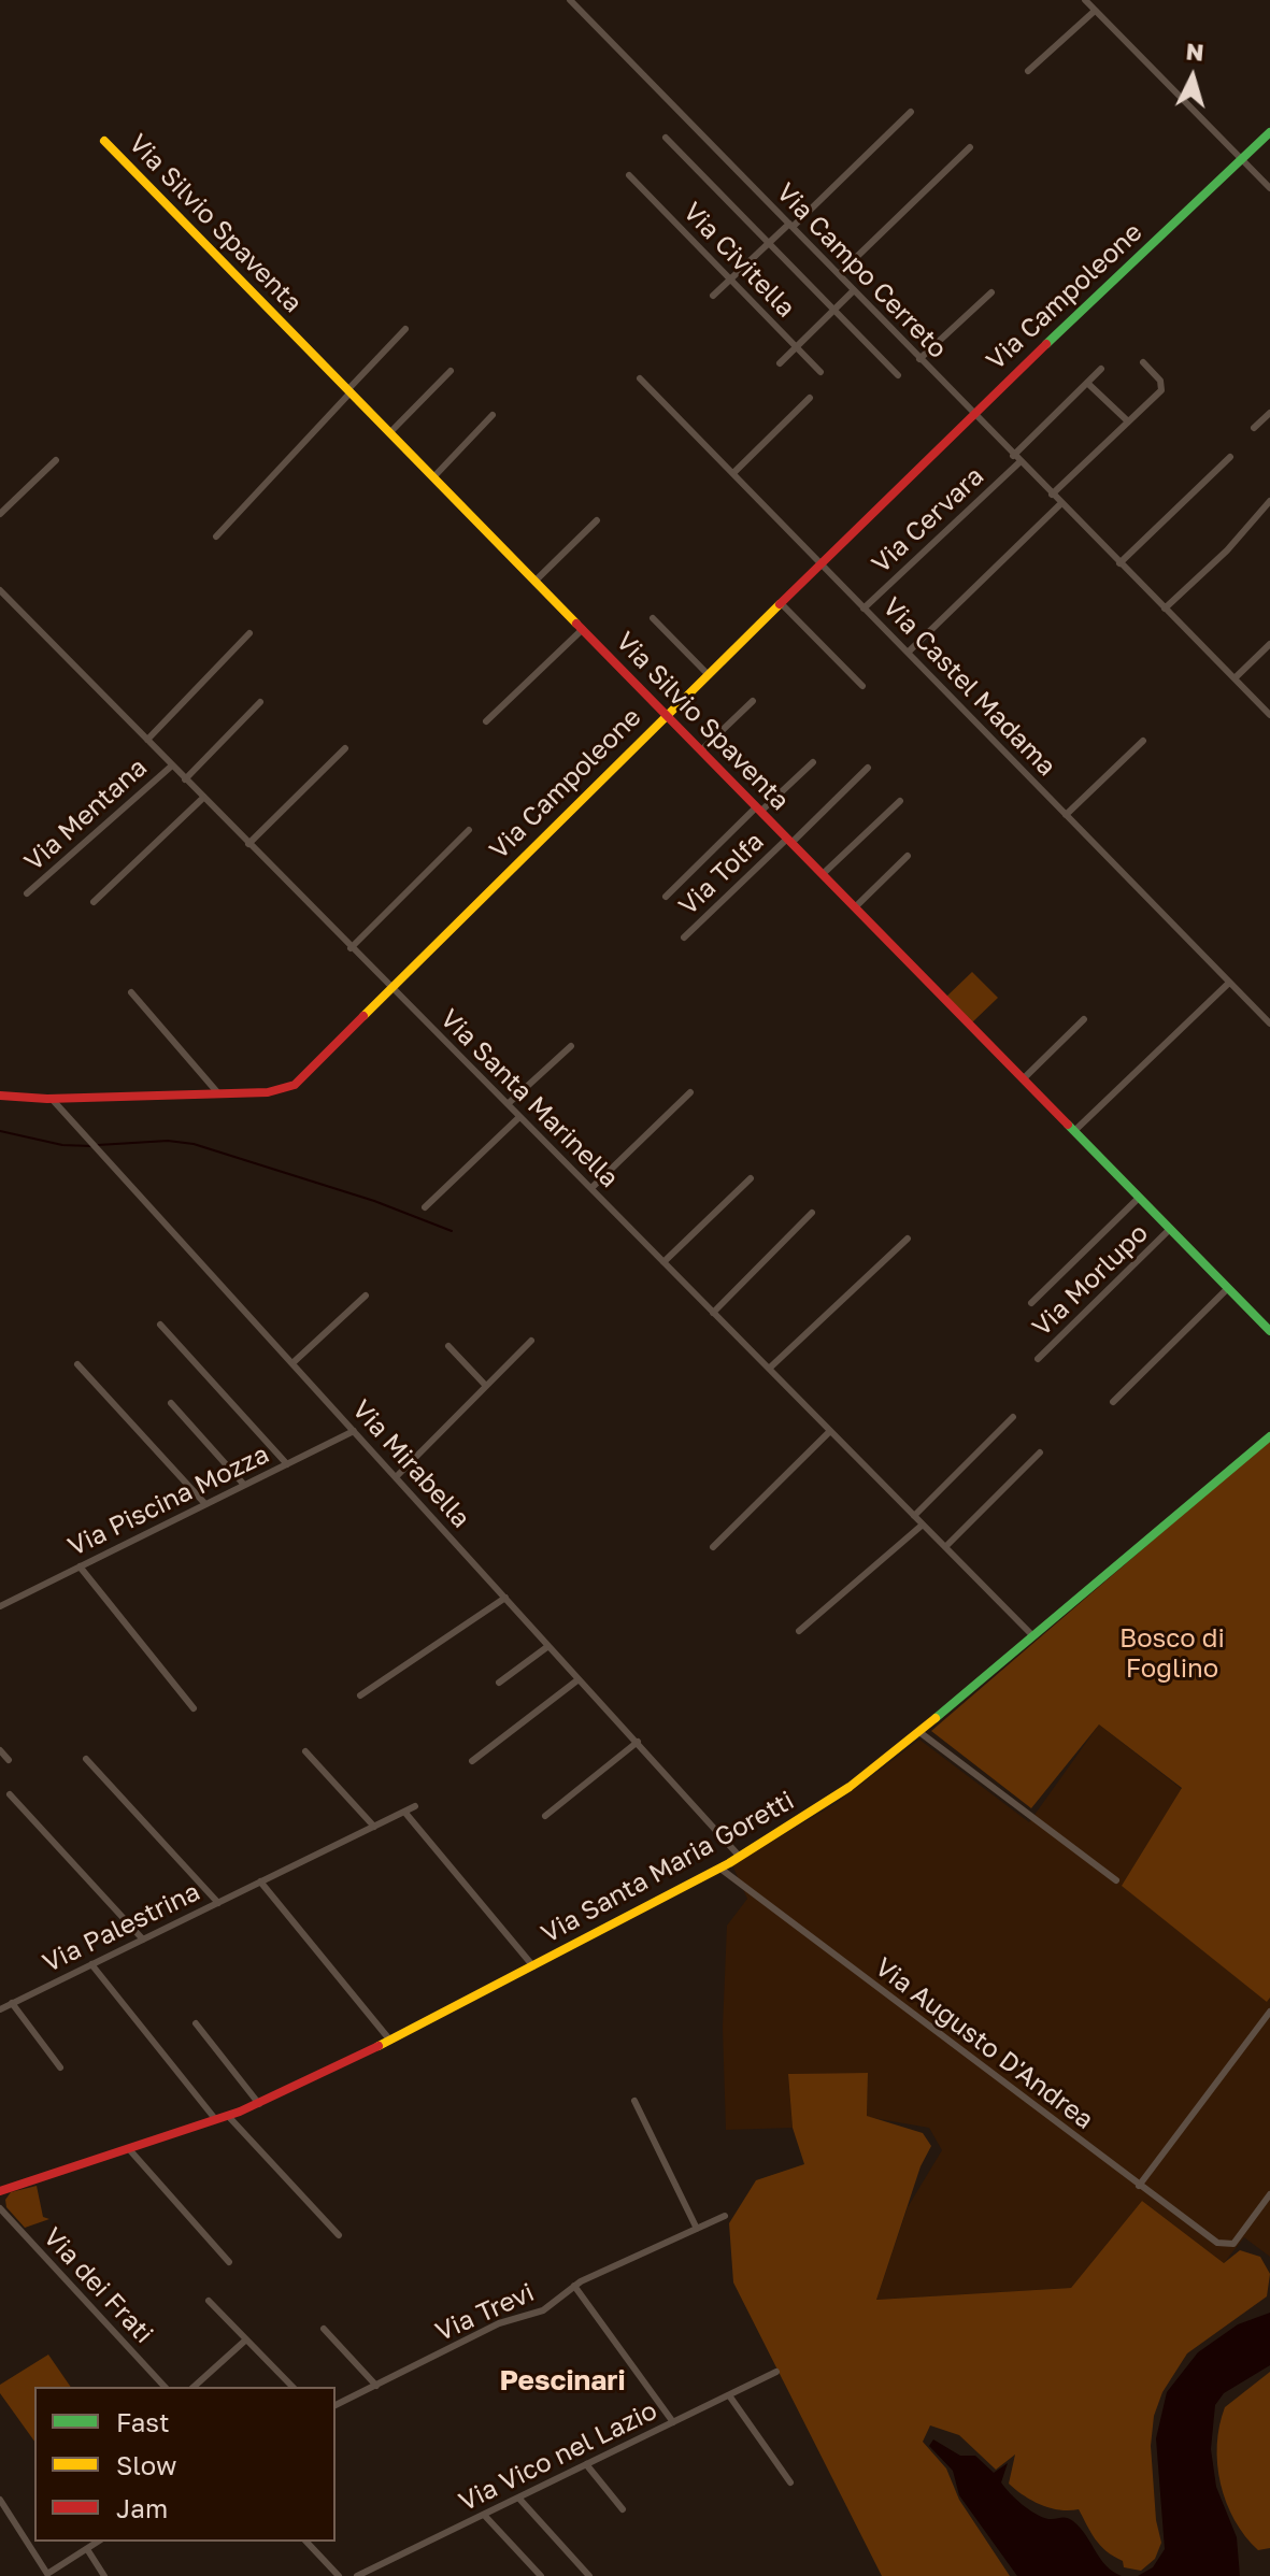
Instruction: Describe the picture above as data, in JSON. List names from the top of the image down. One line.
{"streets":{"street":["Via Silvio Spaventa","Via Civitella","Via Campo Cerreto","Via Campoleone","Via Cervara","Via Castel Madama","Via Mentana","Via Tolfa","Via Santa Marinella","Via Morlupo","Via Mirabella","Via Piscina Mozza","Via Santa Maria Goretti","Via Palestrina","Via Augusto D'Andrea","Via dei Frati","Via Trevi","Via Vico nel Lazio"]},"crossings":[["Via Silvio Spaventa","Via Campoleone"],["Via Silvio Spaventa","Via Tolfa"],["Via Silvio Spaventa","Via Morlupo"],["Via Campo Cerreto","Via Campoleone"],["Via Campo Cerreto","Via Cervara"],["Via Campoleone","Via Castel Madama"],["Via Campoleone","Via Santa Marinella"],["Via Campoleone","Via Mirabella"],["Via Cervara","Via Castel Madama"],["Via Mentana","Via Santa Marinella"],["Via Santa Marinella","Via Santa Maria Goretti"],["Via Mirabella","Via Piscina Mozza"],["Via Mirabella","Via Santa Maria Goretti"],["Via Santa Maria Goretti","Via Augusto D'Andrea"]],"districts":["Pescinari"],"parks":["Bosco di Foglino"],"legend":["Fast","Slow","Jam"],"north":"top"}
